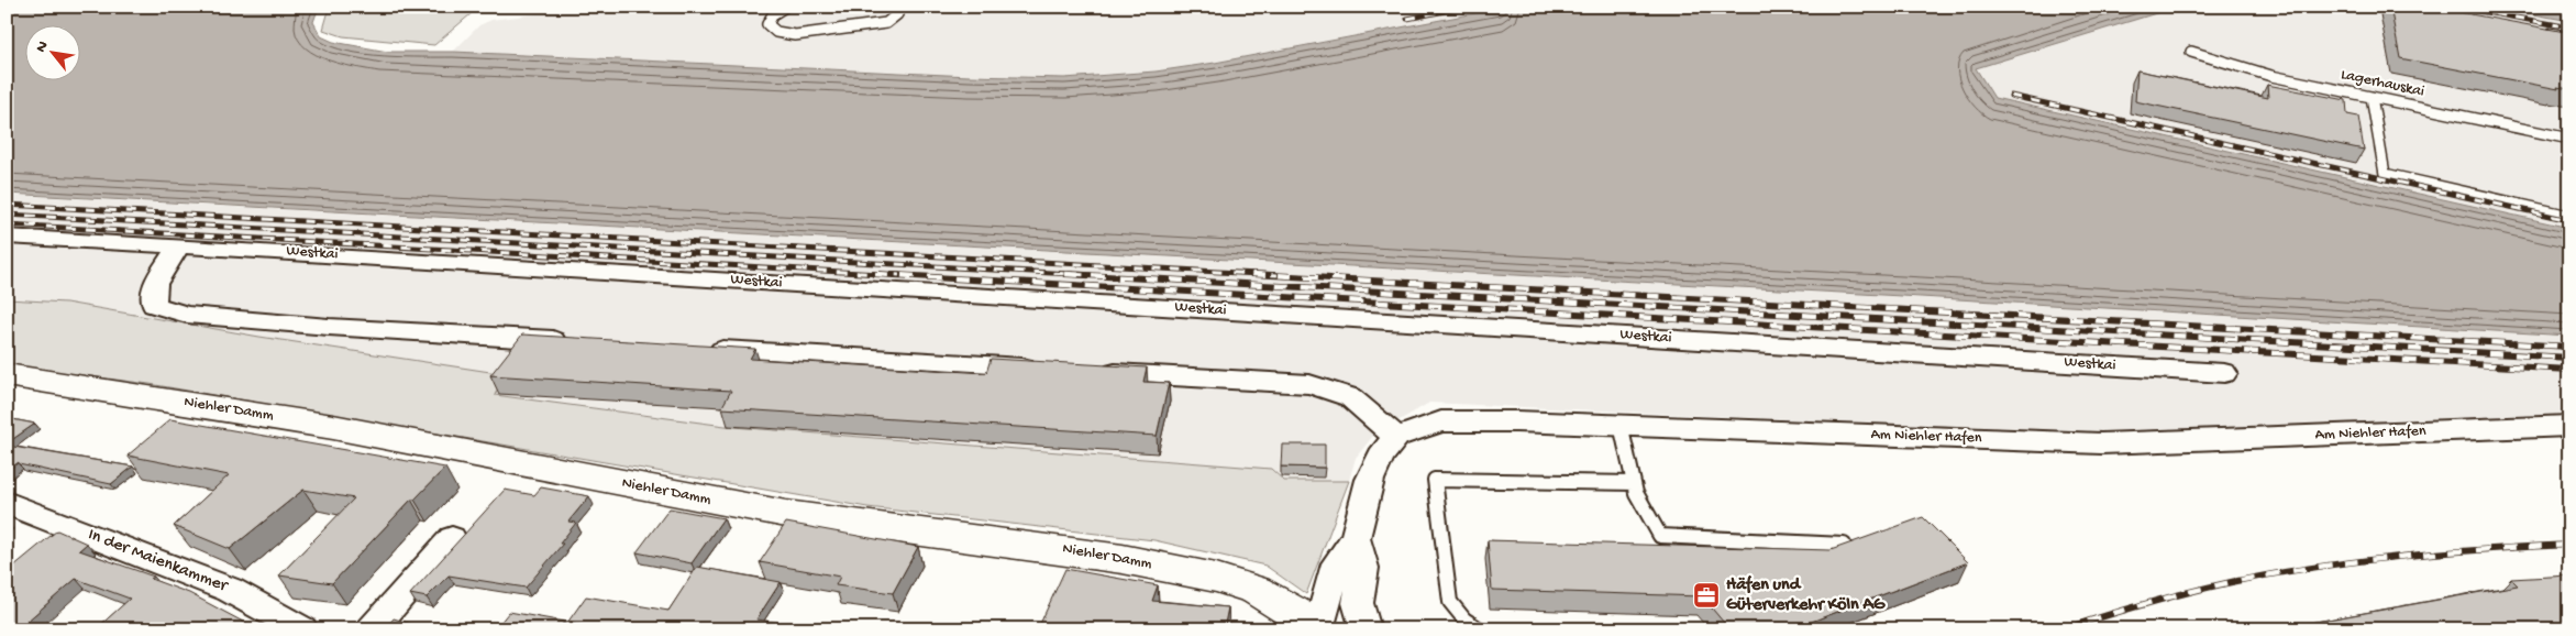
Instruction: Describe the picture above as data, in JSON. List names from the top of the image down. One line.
{"streets":{"street":["Westkai","Niehler Damm","Am Niehler Hafen","In der Maienkammer"],"lane":["Lagerhauskai"]},"places":{"office":["Häfen und Güterverkehr Köln AG"]},"north":"top left"}
